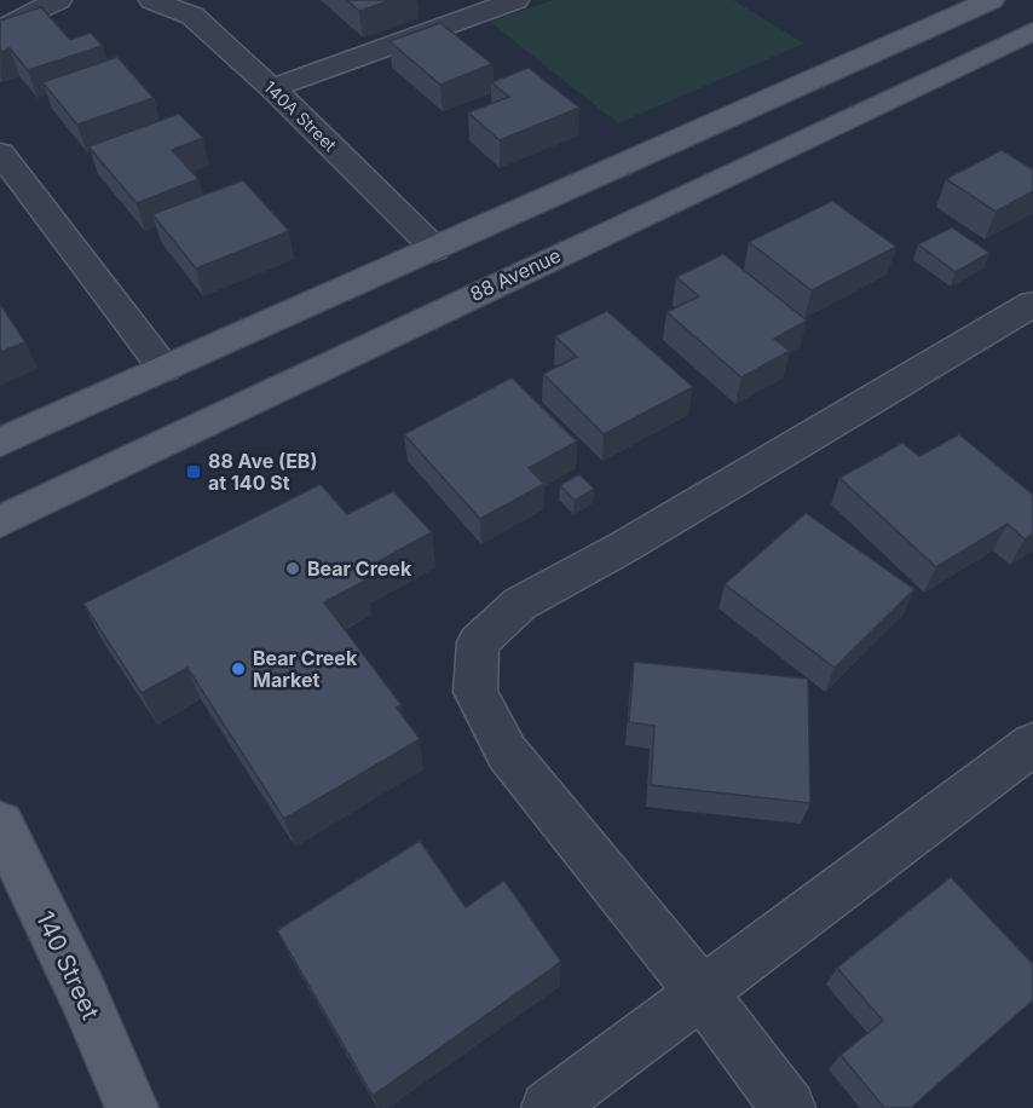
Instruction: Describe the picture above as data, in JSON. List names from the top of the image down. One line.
{"streets":{"main road":["88 Avenue","140 Street"],"street":["140A Street"]},"places":{"transit":["88 Ave (EB) at 140 St"],"other":["Bear Creek","Bear Creek Market"]}}
